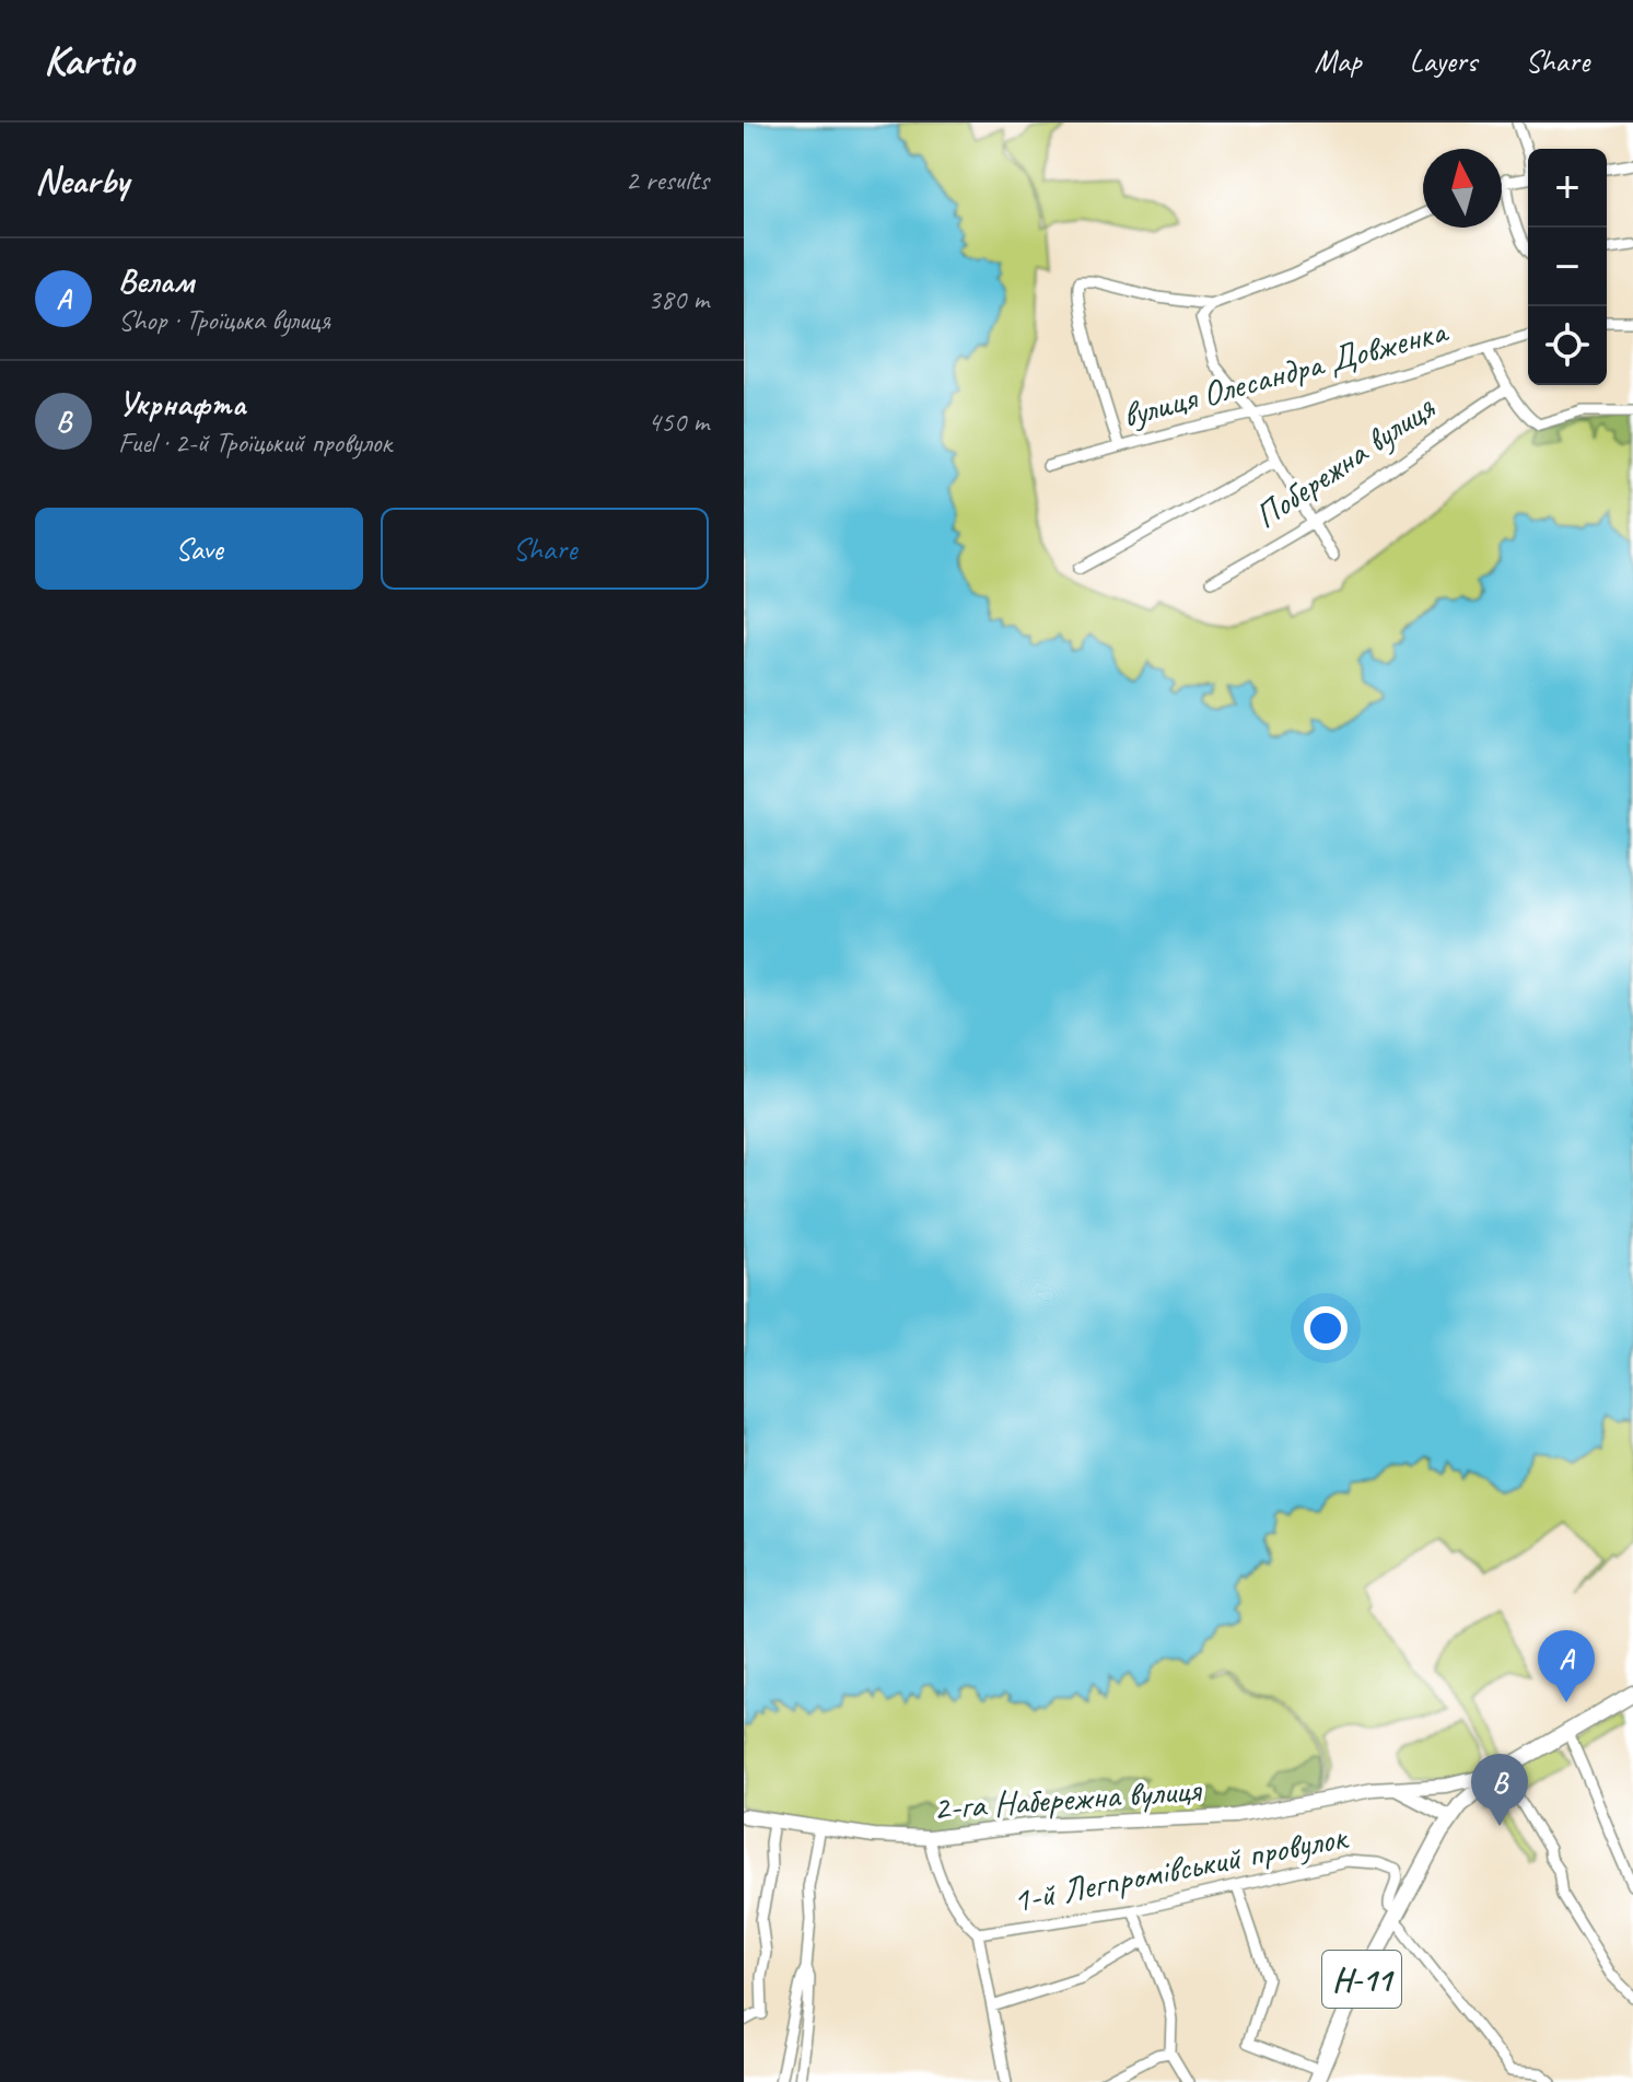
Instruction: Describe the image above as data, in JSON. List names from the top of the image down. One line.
{"streets":{"main road":["2-га Набережна вулиця","Н-11"],"street":["вулиця Олесандра Довженка","Побережна вулиця","1-й Легпромівський провулок"]},"crossings":[["2-га Набережна вулиця","Н-11"],["1-й Легпромівський провулок","Н-11"]],"north":"top","page":{"header":"Kartio","nav":["Map","Layers","Share"],"heading":["Nearby","2 results"],"map_buttons":["+","−"],"list":[{"mark":"A","name":"Велам","note":"Shop · Троїцька вулиця","value":"380 m"},{"mark":"B","name":"Укрнафта","note":"Fuel · 2-й Троїцький провулок","value":"450 m"}],"buttons":["Save","Share"],"pins":["A","B"]}}
